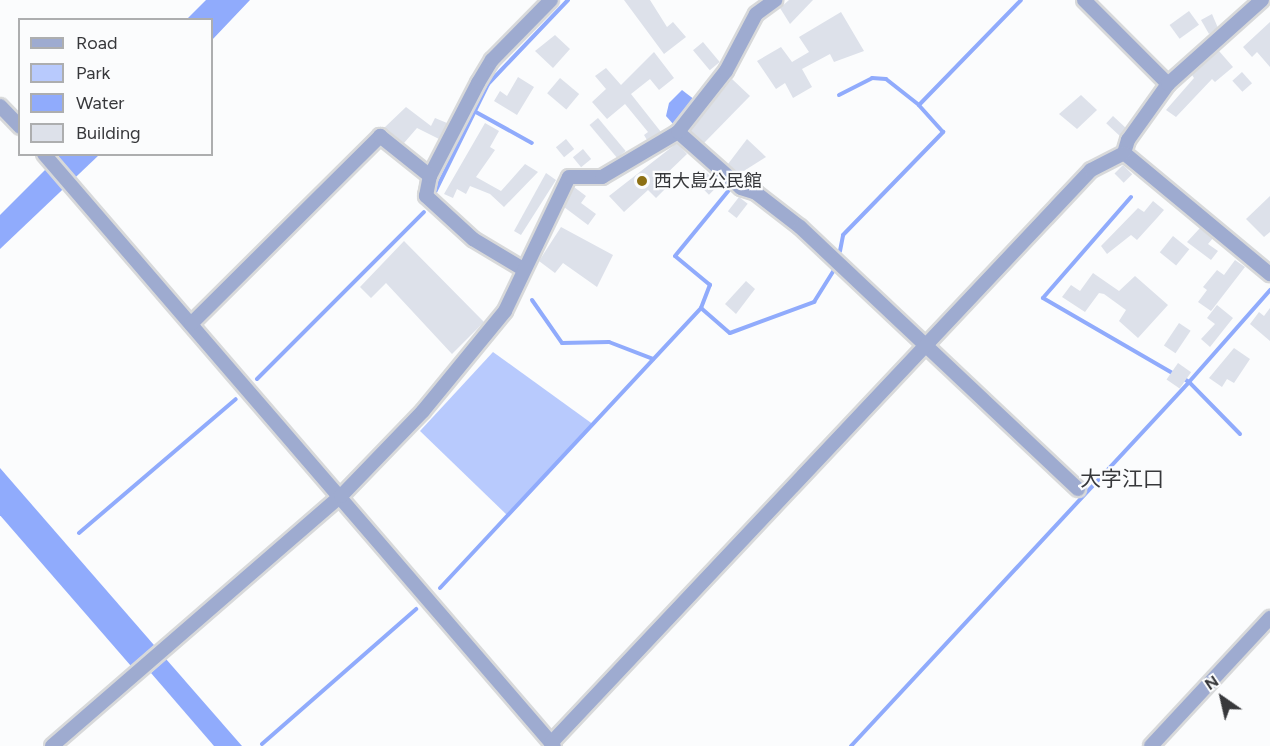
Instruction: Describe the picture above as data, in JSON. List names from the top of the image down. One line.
{"districts":["大字江口"],"places":["西大島公民館"],"legend":["Road","Park","Water","Building"],"north":"top left"}
